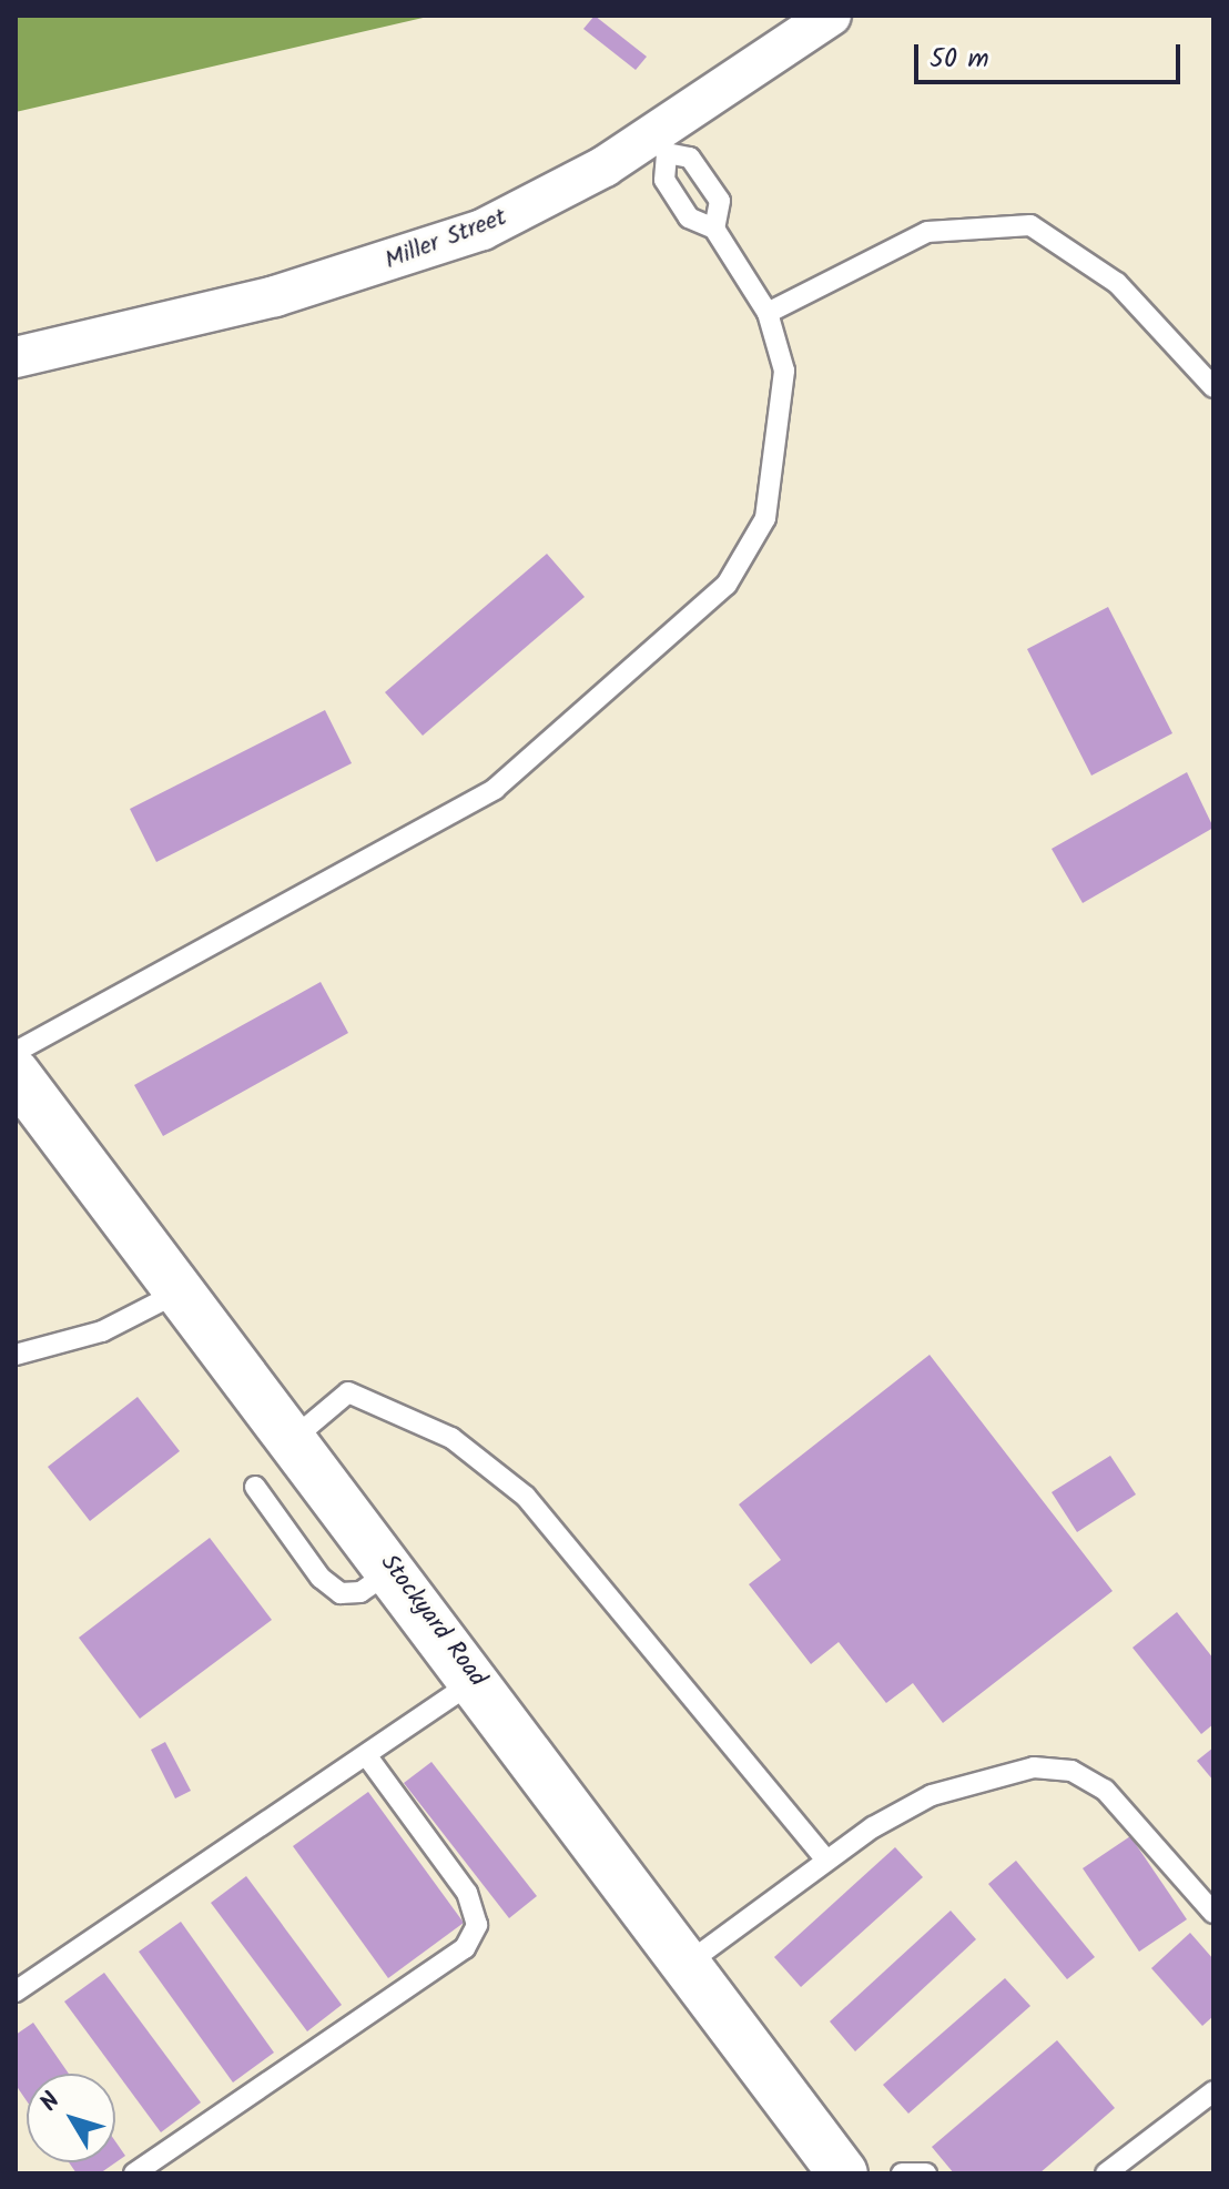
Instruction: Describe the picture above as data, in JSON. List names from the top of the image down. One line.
{"streets":{"street":["Miller Street","Stockyard Road"]},"scale_bar":"50 m","north":"top left"}
